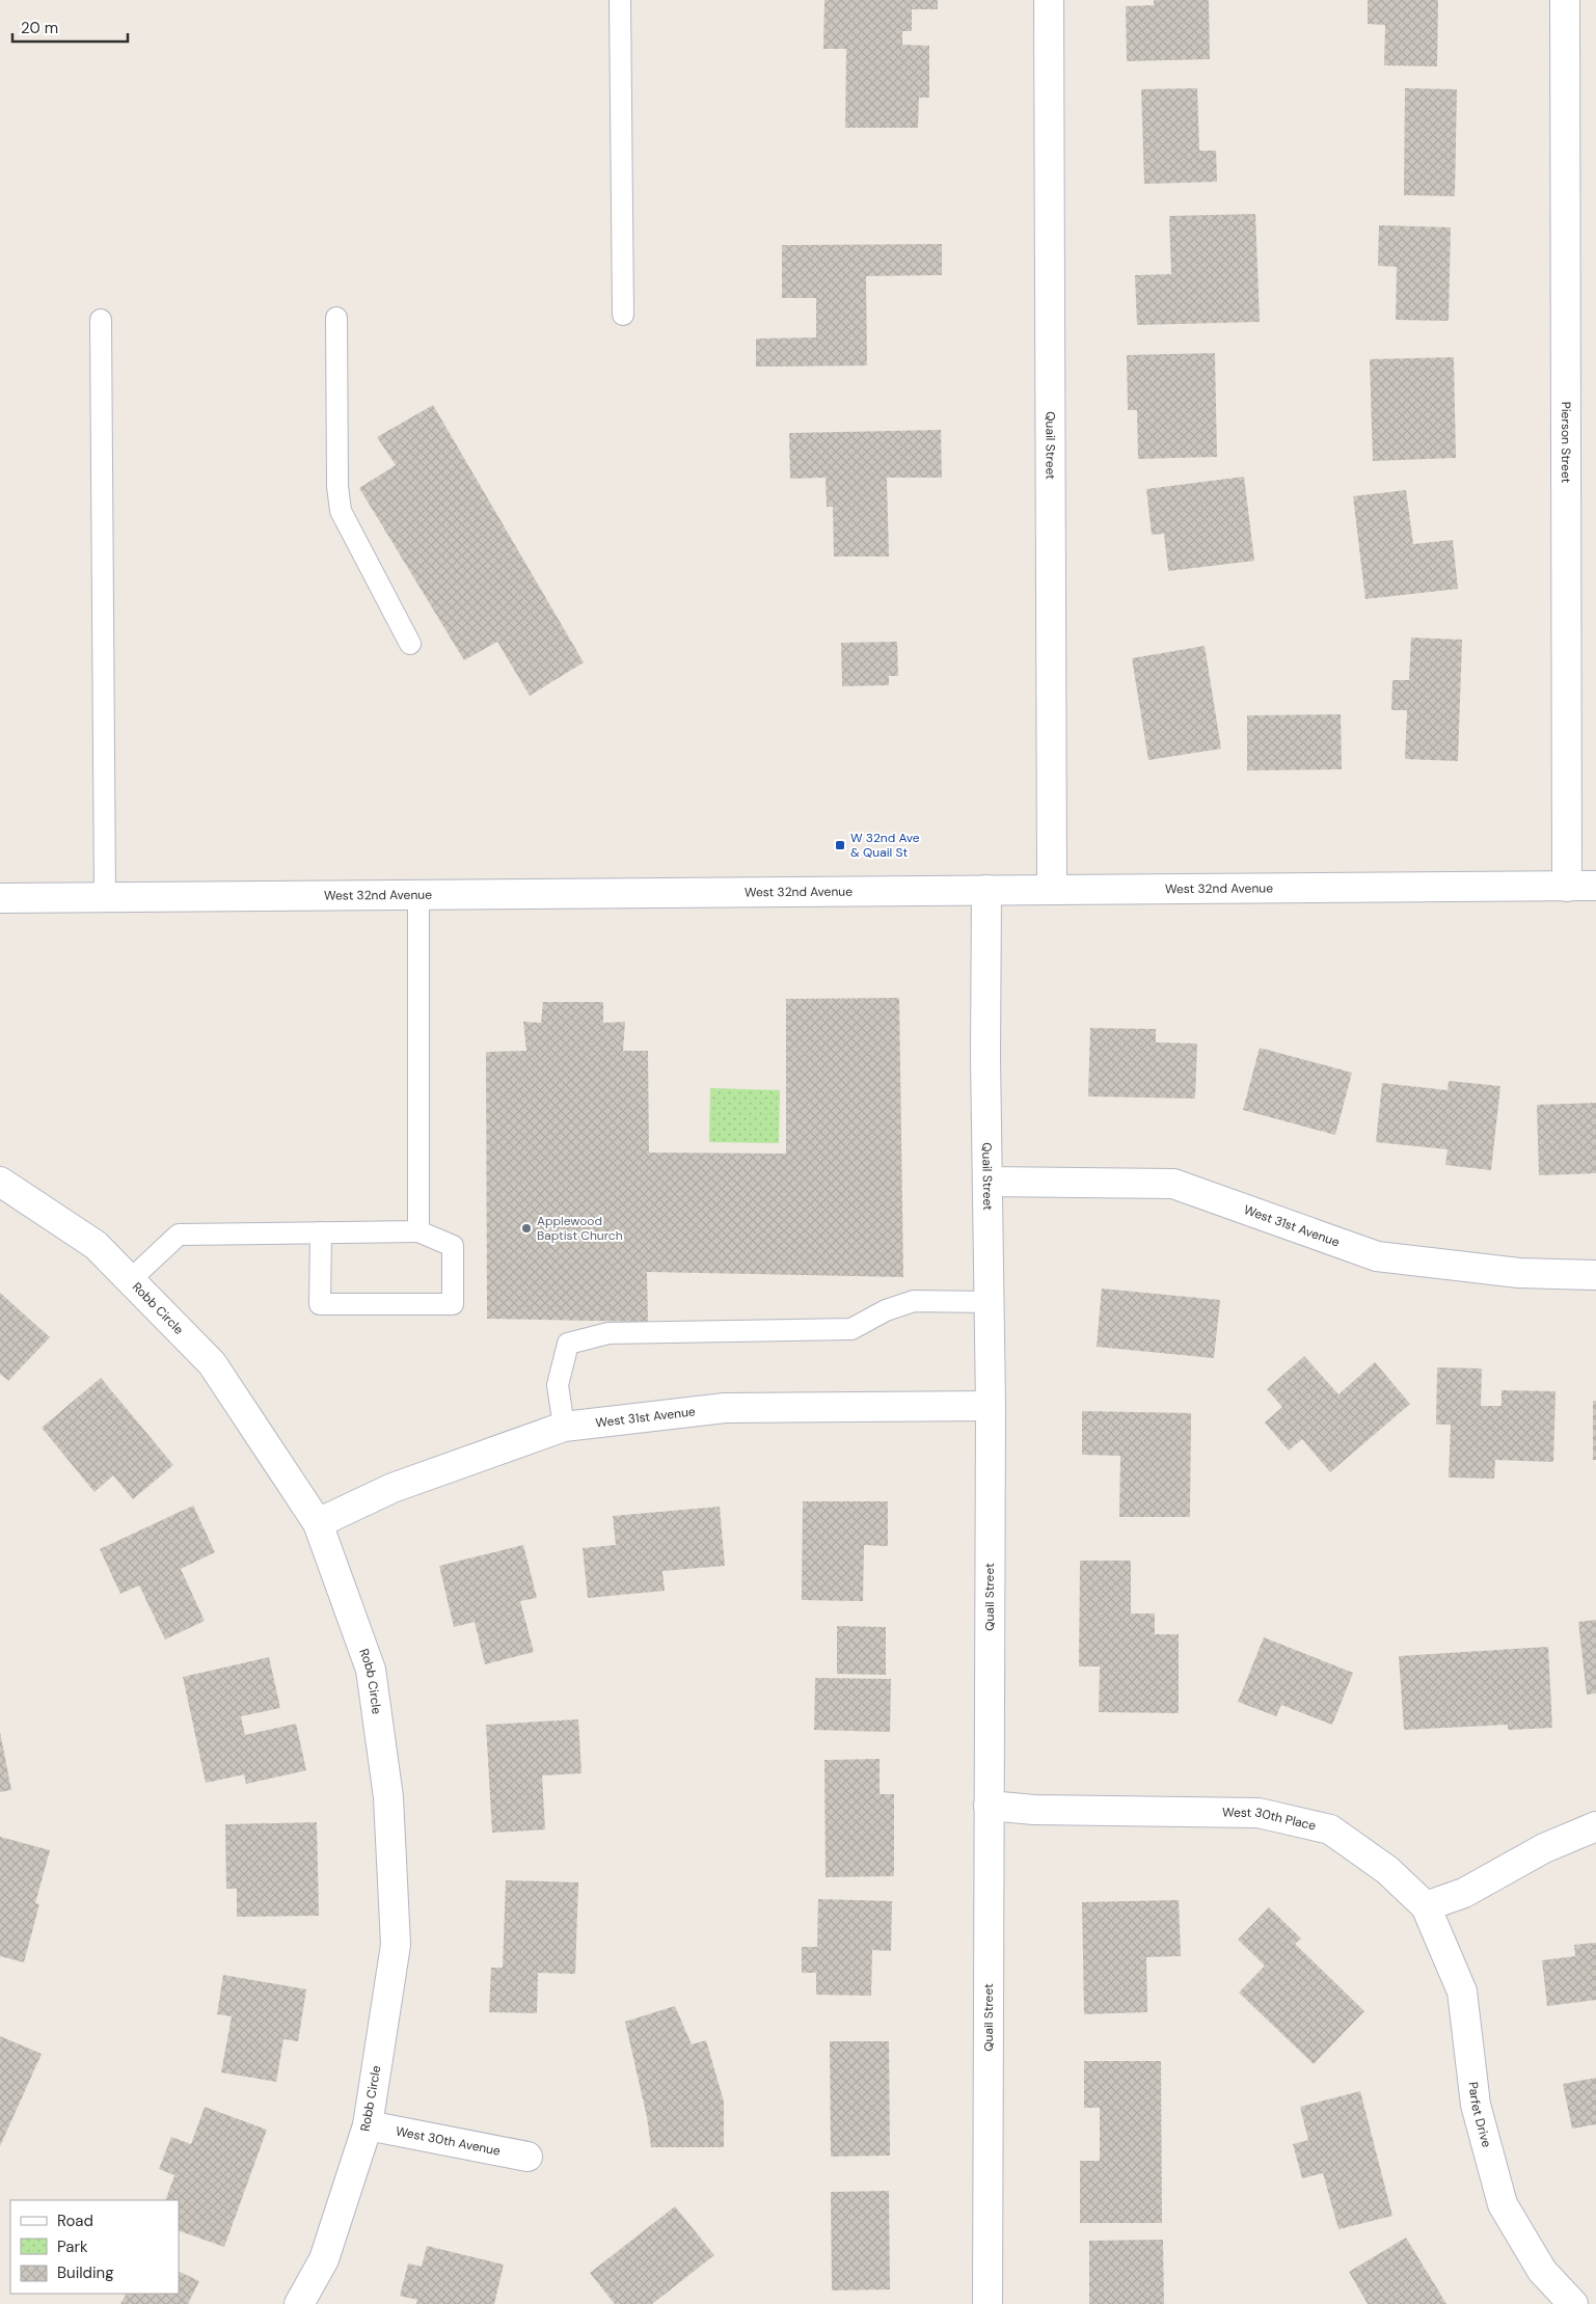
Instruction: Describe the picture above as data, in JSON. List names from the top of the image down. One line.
{"streets":{"street":["Pierson Street","Quail Street","West 32nd Avenue","West 31st Avenue","Robb Circle","West 30th Place","Parfet Drive","West 30th Avenue"]},"crossings":[["Pierson Street","West 32nd Avenue"],["Quail Street","West 32nd Avenue"],["Quail Street","West 31st Avenue"],["Quail Street","West 30th Place"],["West 31st Avenue","Robb Circle"],["Robb Circle","West 30th Avenue"],["West 30th Place","Parfet Drive"]],"places":{"transit":["W 32nd Ave & Quail St"],"other":["Applewood Baptist Church"]},"legend":["Road","Park","Building"],"scale_bar":"20 m"}
